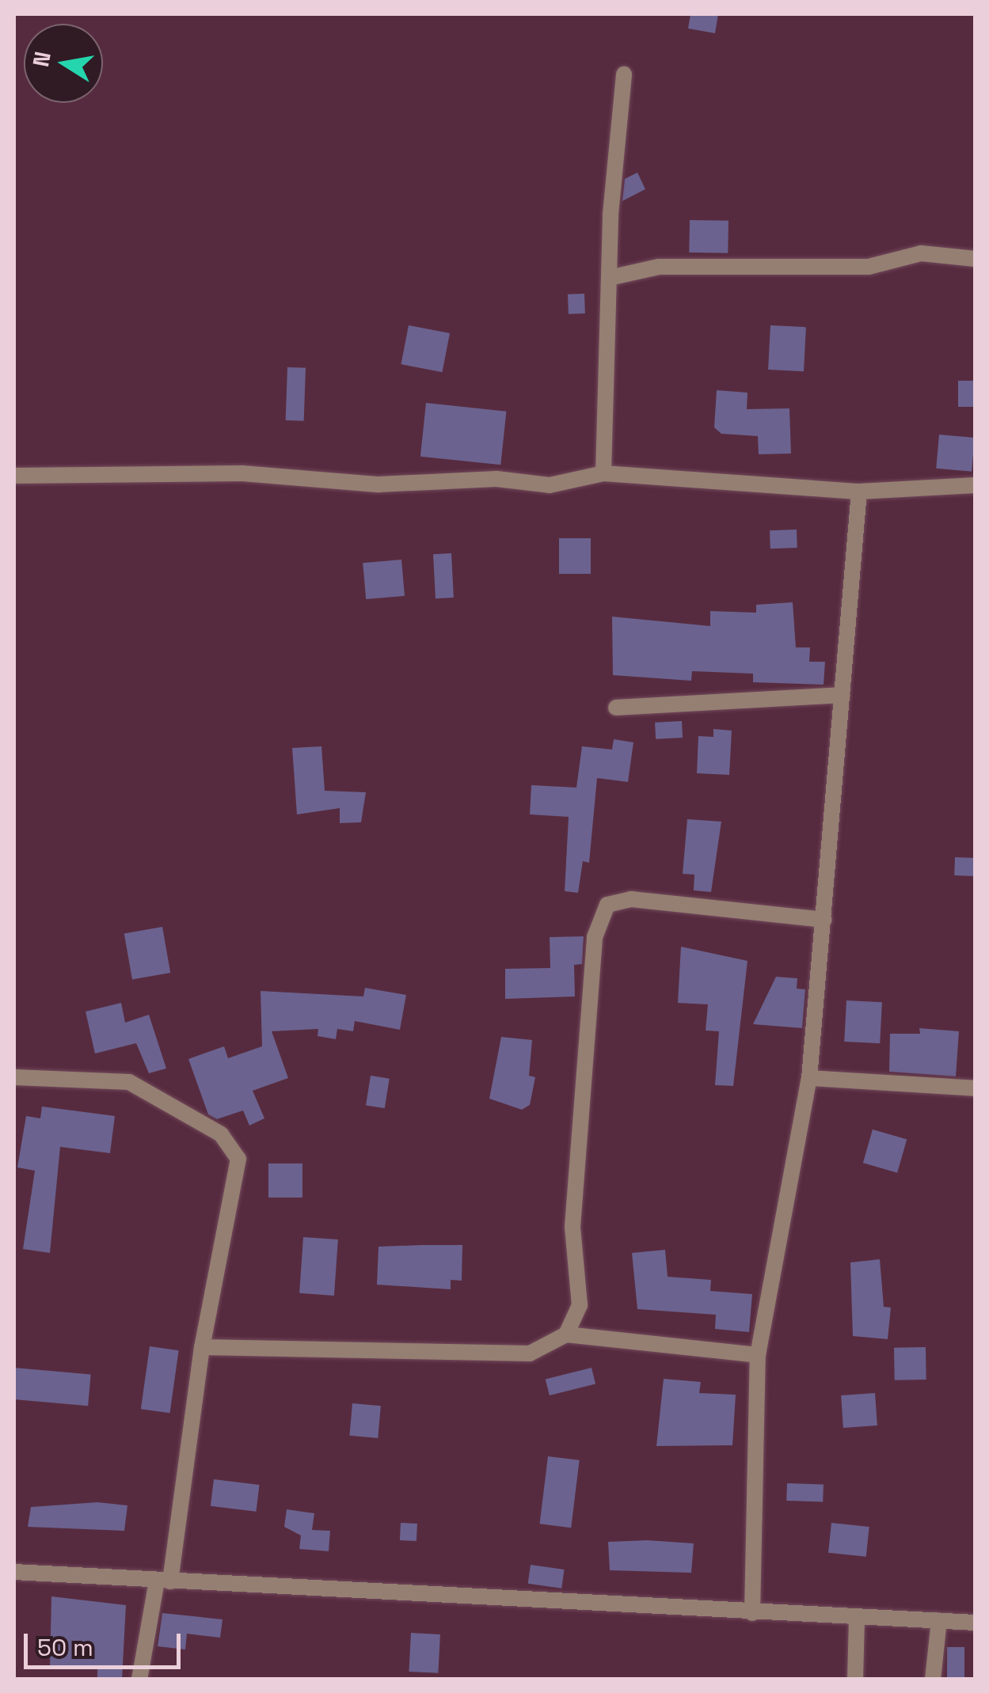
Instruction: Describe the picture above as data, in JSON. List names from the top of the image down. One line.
{"scale_bar":"50 m","north":"left"}
